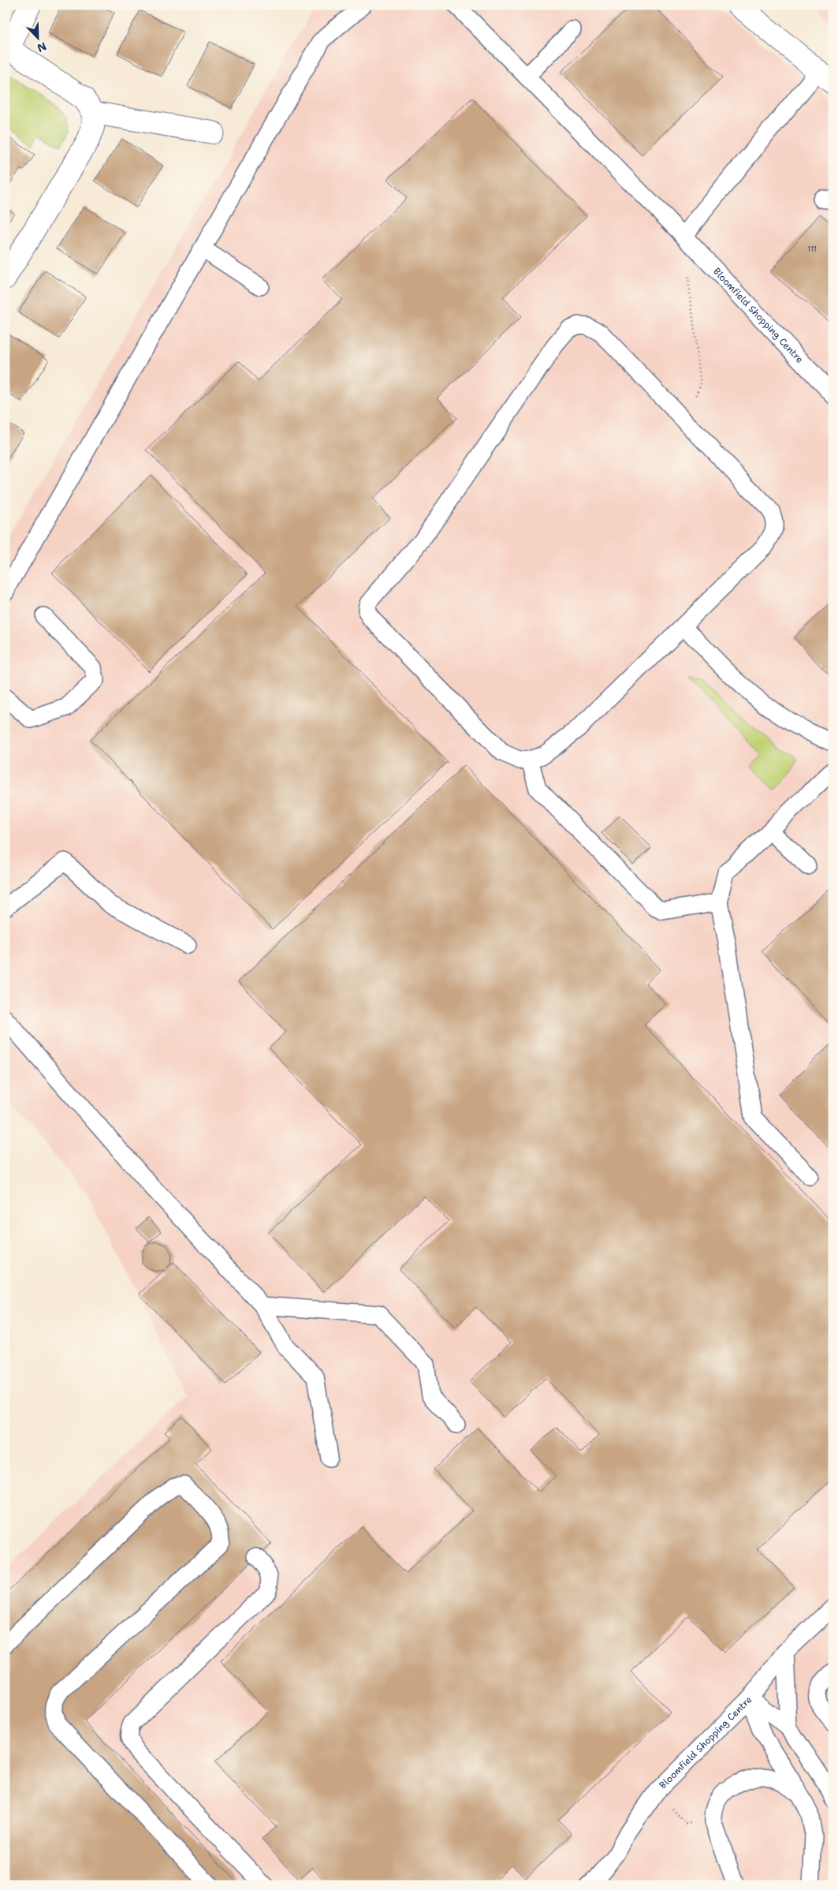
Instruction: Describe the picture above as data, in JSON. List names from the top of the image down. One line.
{"streets":{"lane":["Bloomfield Shopping Centre"]},"house_numbers":["111"],"north":"bottom right"}
